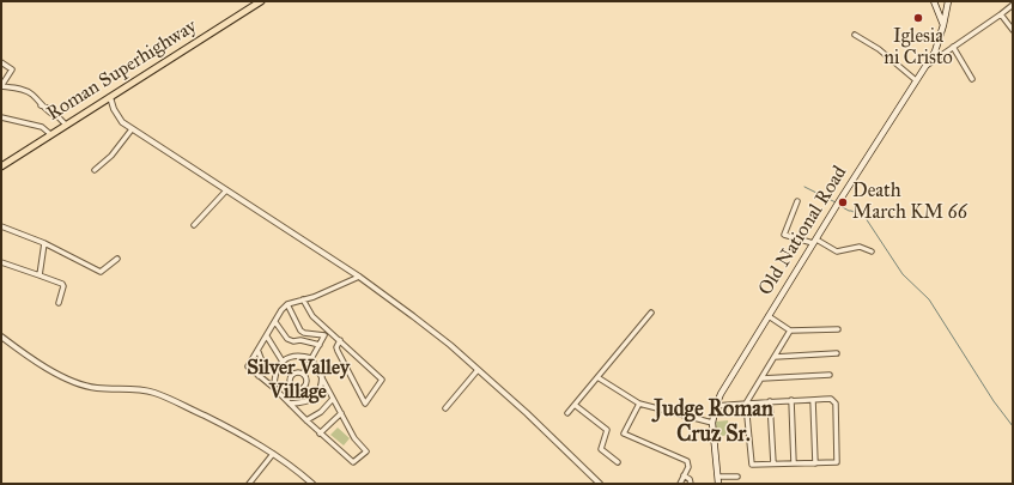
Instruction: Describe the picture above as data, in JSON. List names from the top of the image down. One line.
{"streets":{"main road":["Roman Superhighway","Old National Road"]},"districts":["Silver Valley Village","Judge Roman Cruz Sr."],"places":["Iglesia ni Cristo","Death March KM 66"]}
